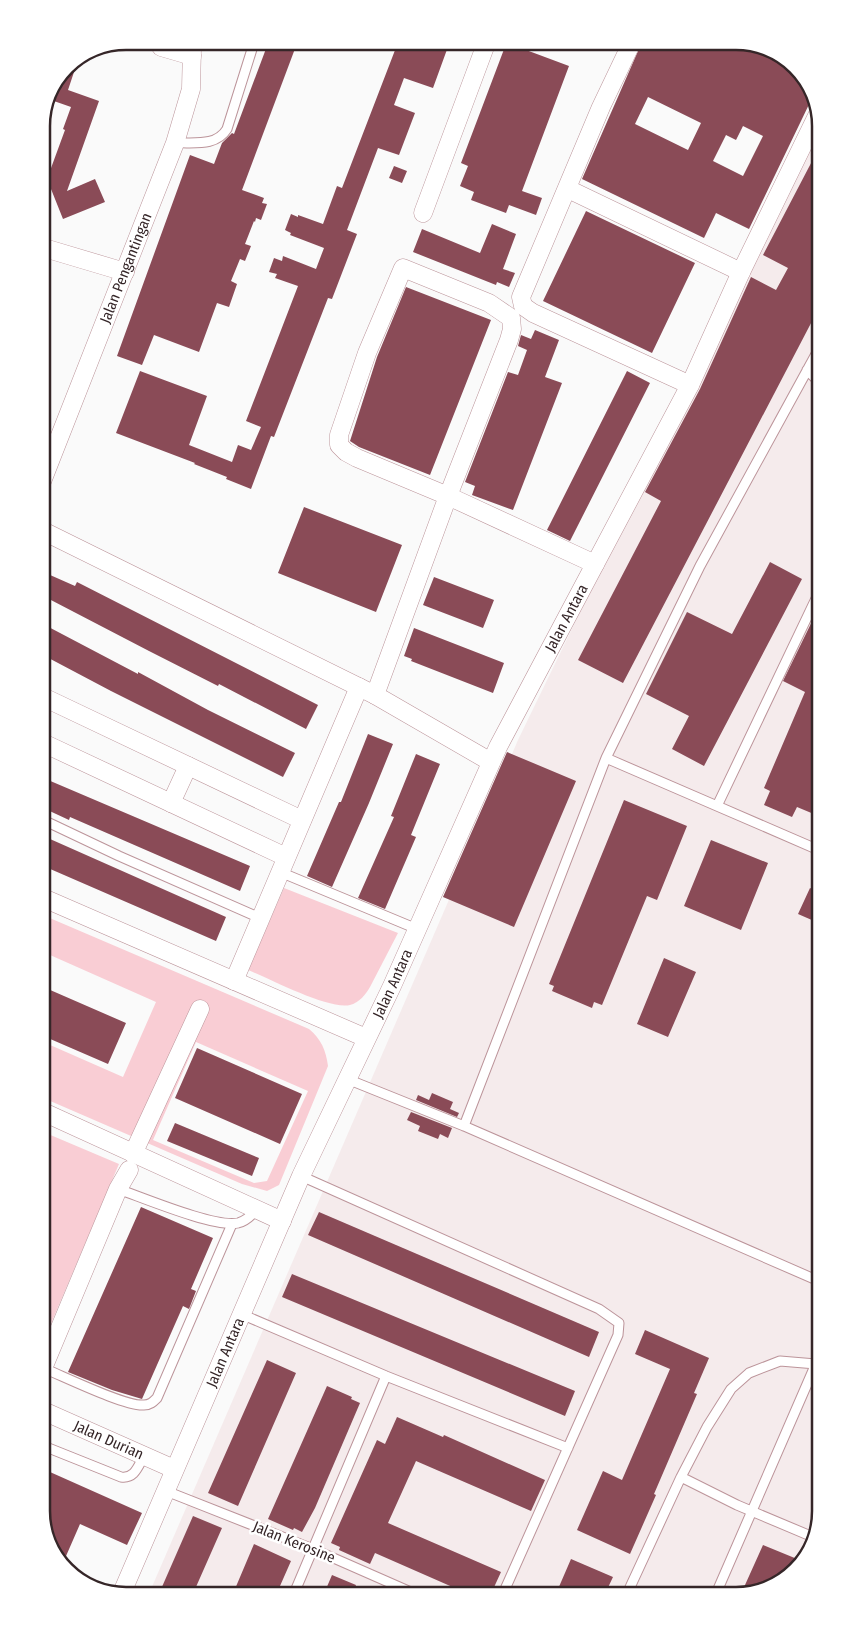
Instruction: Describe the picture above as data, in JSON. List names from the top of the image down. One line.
{"streets":{"street":["Jalan Pengantingan","Jalan Antara","Jalan Durian"],"lane":["Jalan Kerosine"]},"crossings":[["Jalan Antara","Jalan Durian"],["Jalan Antara","Jalan Kerosine"]]}
